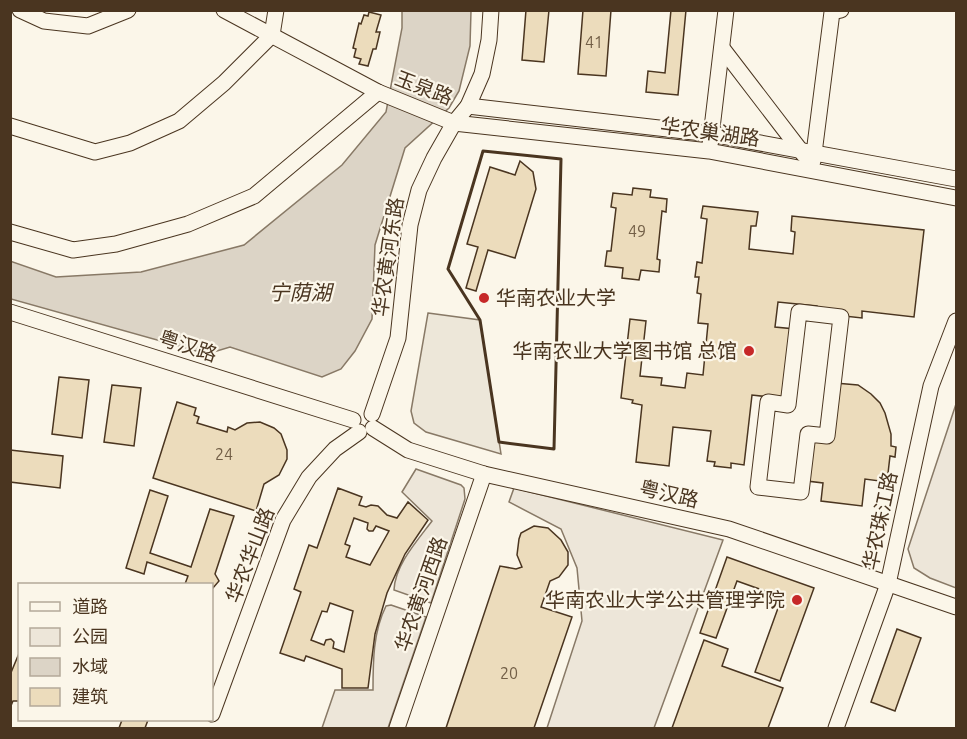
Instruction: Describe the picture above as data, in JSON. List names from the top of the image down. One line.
{"streets":{"street":["玉泉路","华农巢湖路","华农黄河东路","粤汉路","华农珠江路","华农华山路","华农黄河西路"]},"crossings":[["玉泉路","华农巢湖路"],["玉泉路","华农黄河东路"],["华农巢湖路","华农黄河东路"],["华农黄河东路","粤汉路"],["华农黄河东路","华农华山路"],["粤汉路","华农珠江路"],["粤汉路","华农华山路"],["粤汉路","华农黄河西路"]],"water":["宁荫湖"],"places":["华南农业大学","华南农业大学图书馆 总馆","华南农业大学公共管理学院"],"house_numbers":["41","49","24","20"],"legend":["道路","公园","水域","建筑"]}
